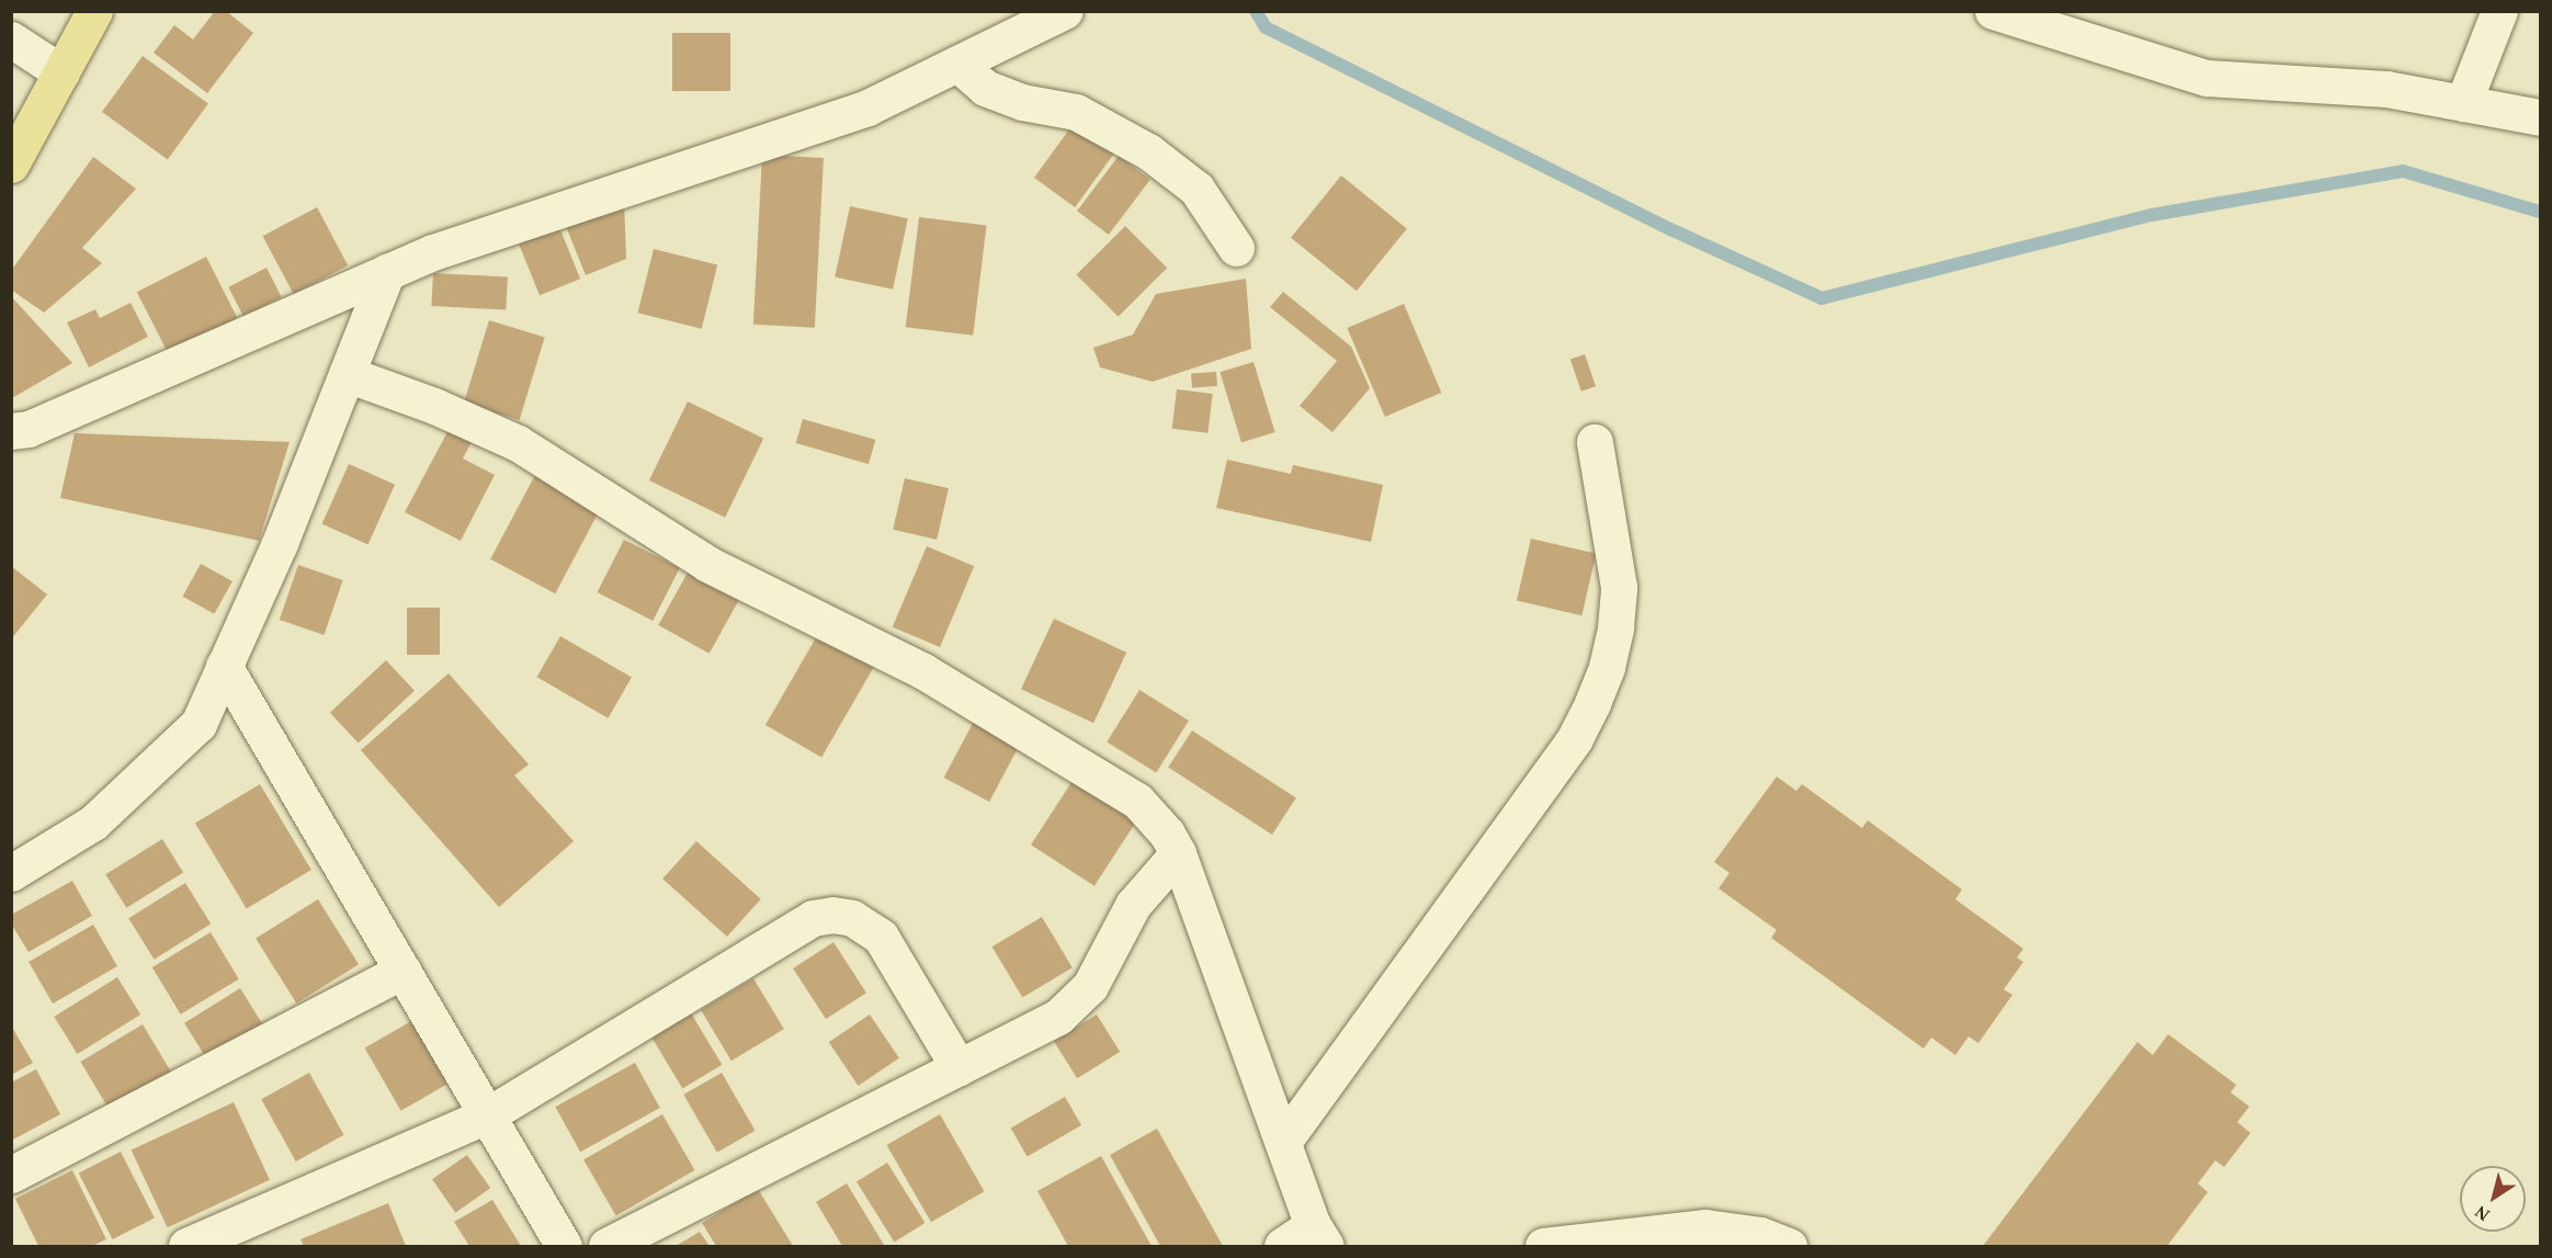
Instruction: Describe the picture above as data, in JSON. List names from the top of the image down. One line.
{"north":"bottom left"}
